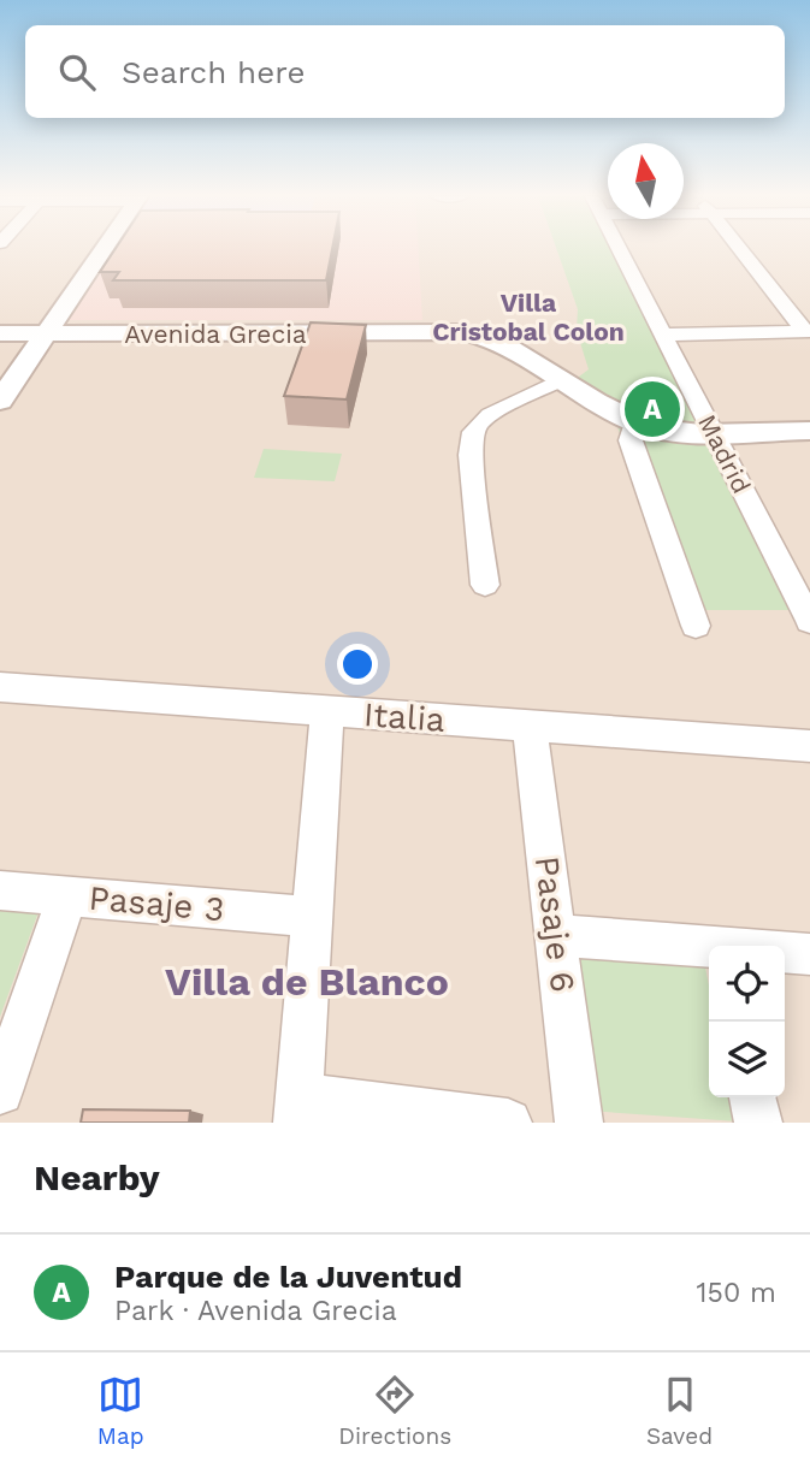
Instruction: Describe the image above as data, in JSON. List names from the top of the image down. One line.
{"streets":{"street":["Avenida Grecia","Madrid","Italia","Pasaje 3","Pasaje 6"]},"crossings":[["Avenida Grecia","Madrid"],["Italia","Pasaje 6"]],"districts":["Villa Cristobal Colon","Villa de Blanco"],"north":"top","page":{"search":"Search here","pins":"A","heading":"Nearby","list":[{"mark":"A","name":"Parque de la Juventud","note":"Park · Avenida Grecia","value":"150 m"}],"nav":["Map","Directions","Saved"]}}
